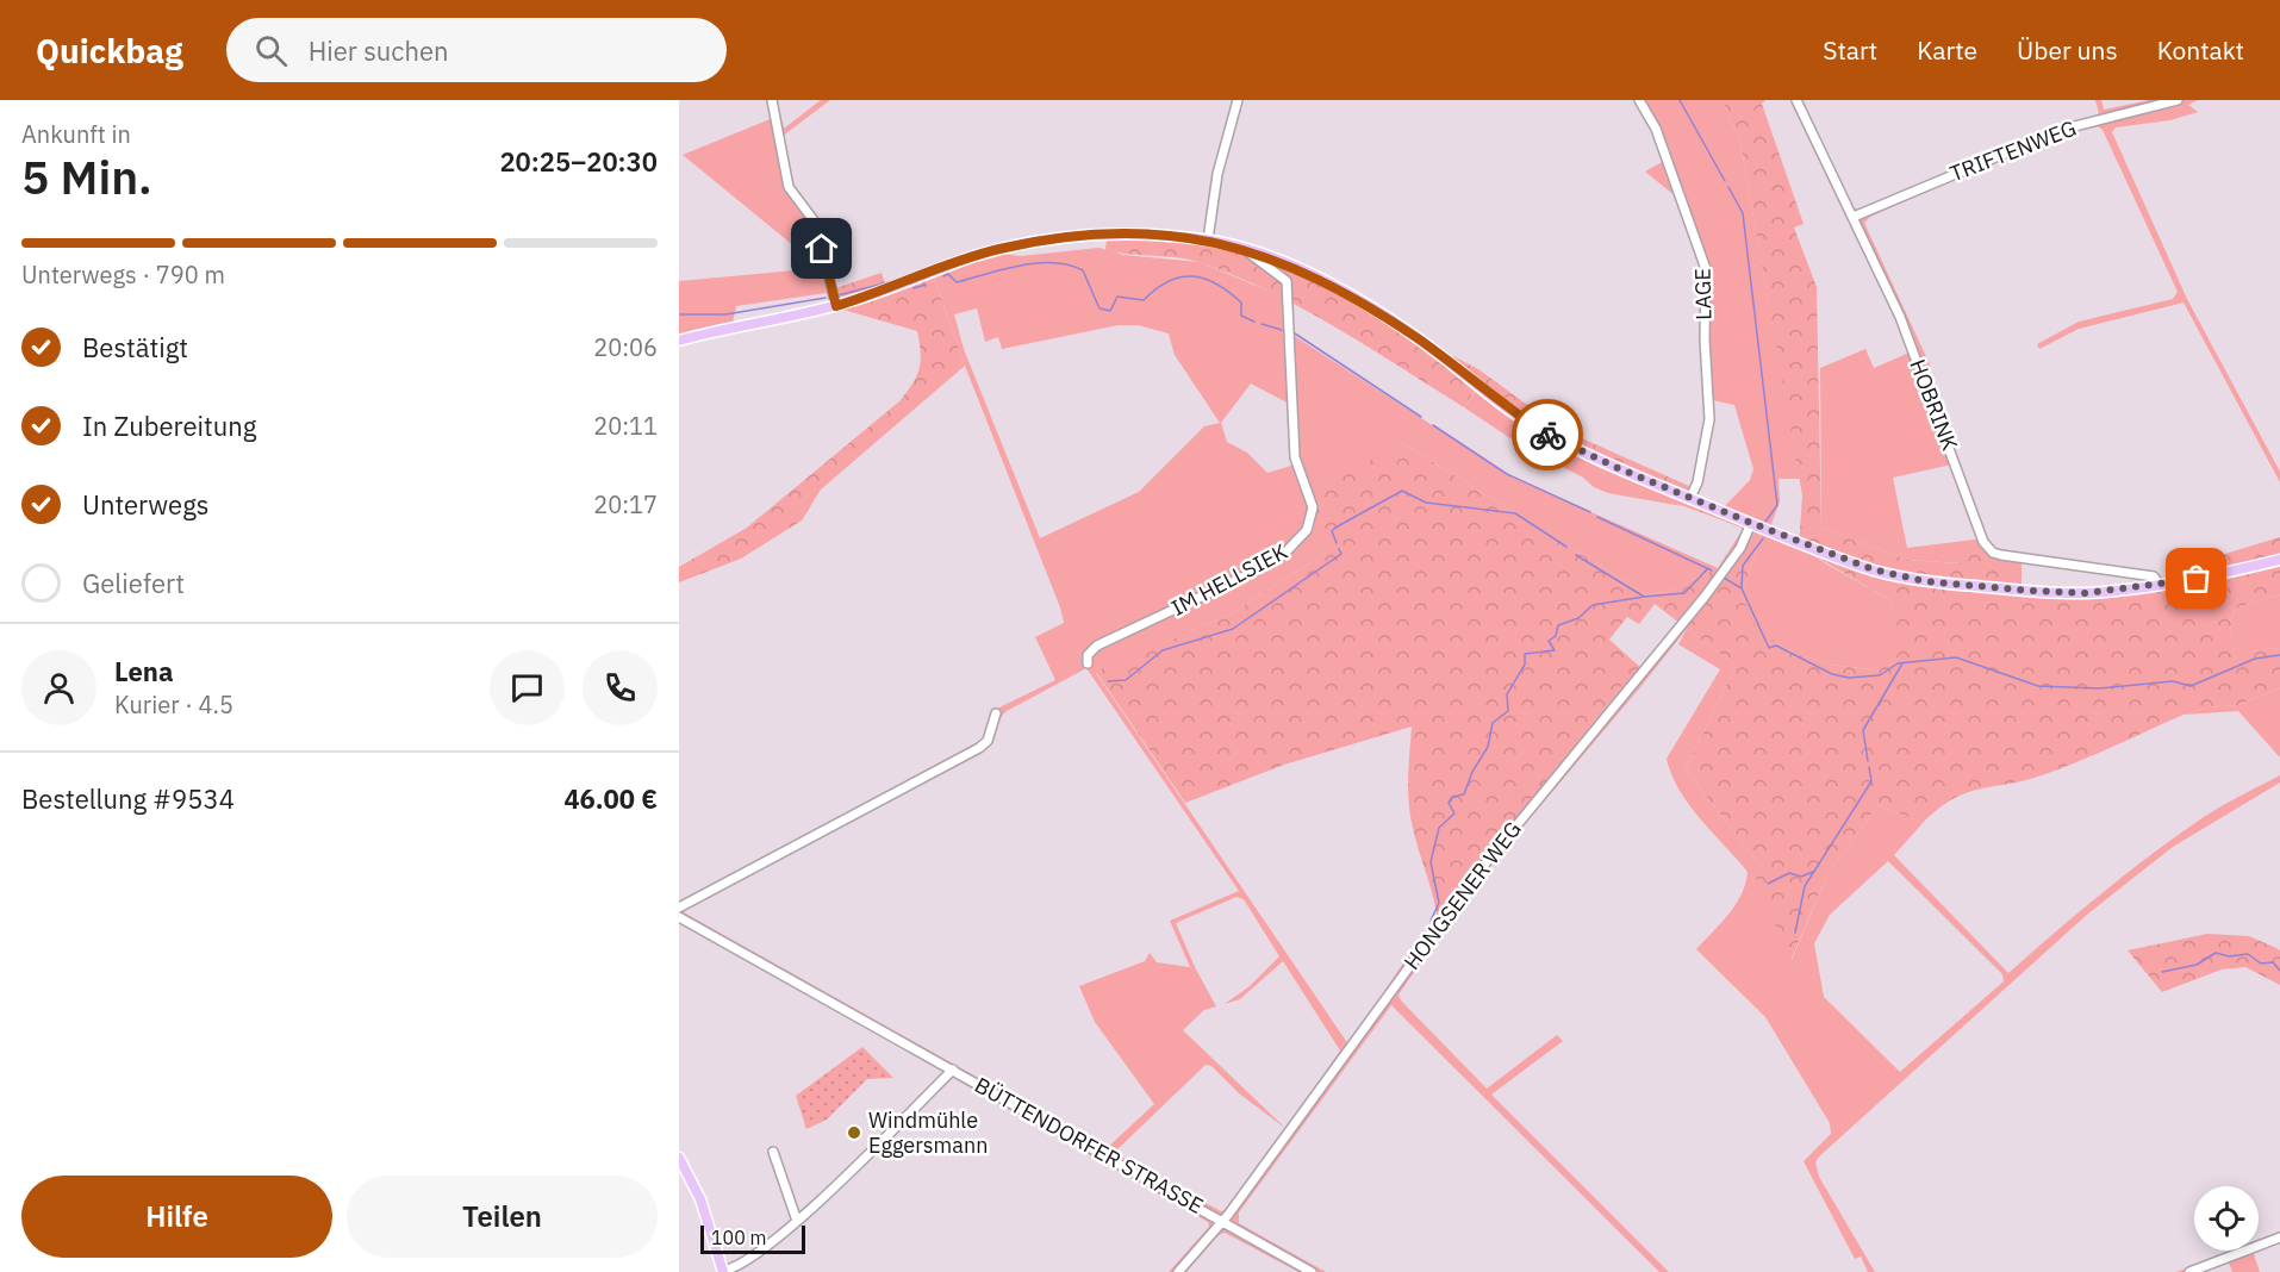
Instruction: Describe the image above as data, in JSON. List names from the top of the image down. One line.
{"streets":{"street":["TRIFTENWEG","LAGE","HOBRINK","IM HELLSIEK","HONGSENER WEG","BÜTTENDORFER STRASSE"]},"crossings":[["TRIFTENWEG","HOBRINK"],["HONGSENER WEG","BÜTTENDORFER STRASSE"]],"places":["Windmühle Eggersmann"],"scale_bar":"100 m","page":{"header":"Quickbag","search":"Hier suchen","nav":["Start","Karte","Über uns","Kontakt"],"heading":["5 Min.","Ankunft in","20:25–20:30"],"panel":["Lena","Kurier · 4.5","Bestellung #9534","46.00 €"],"bar":"Unterwegs · 790 m","list":[["Bestätigt","20:06"],["In Zubereitung","20:11"],["Unterwegs","20:17"],"Geliefert"],"buttons":["Hilfe","Teilen"],"scale":"100 m"}}
